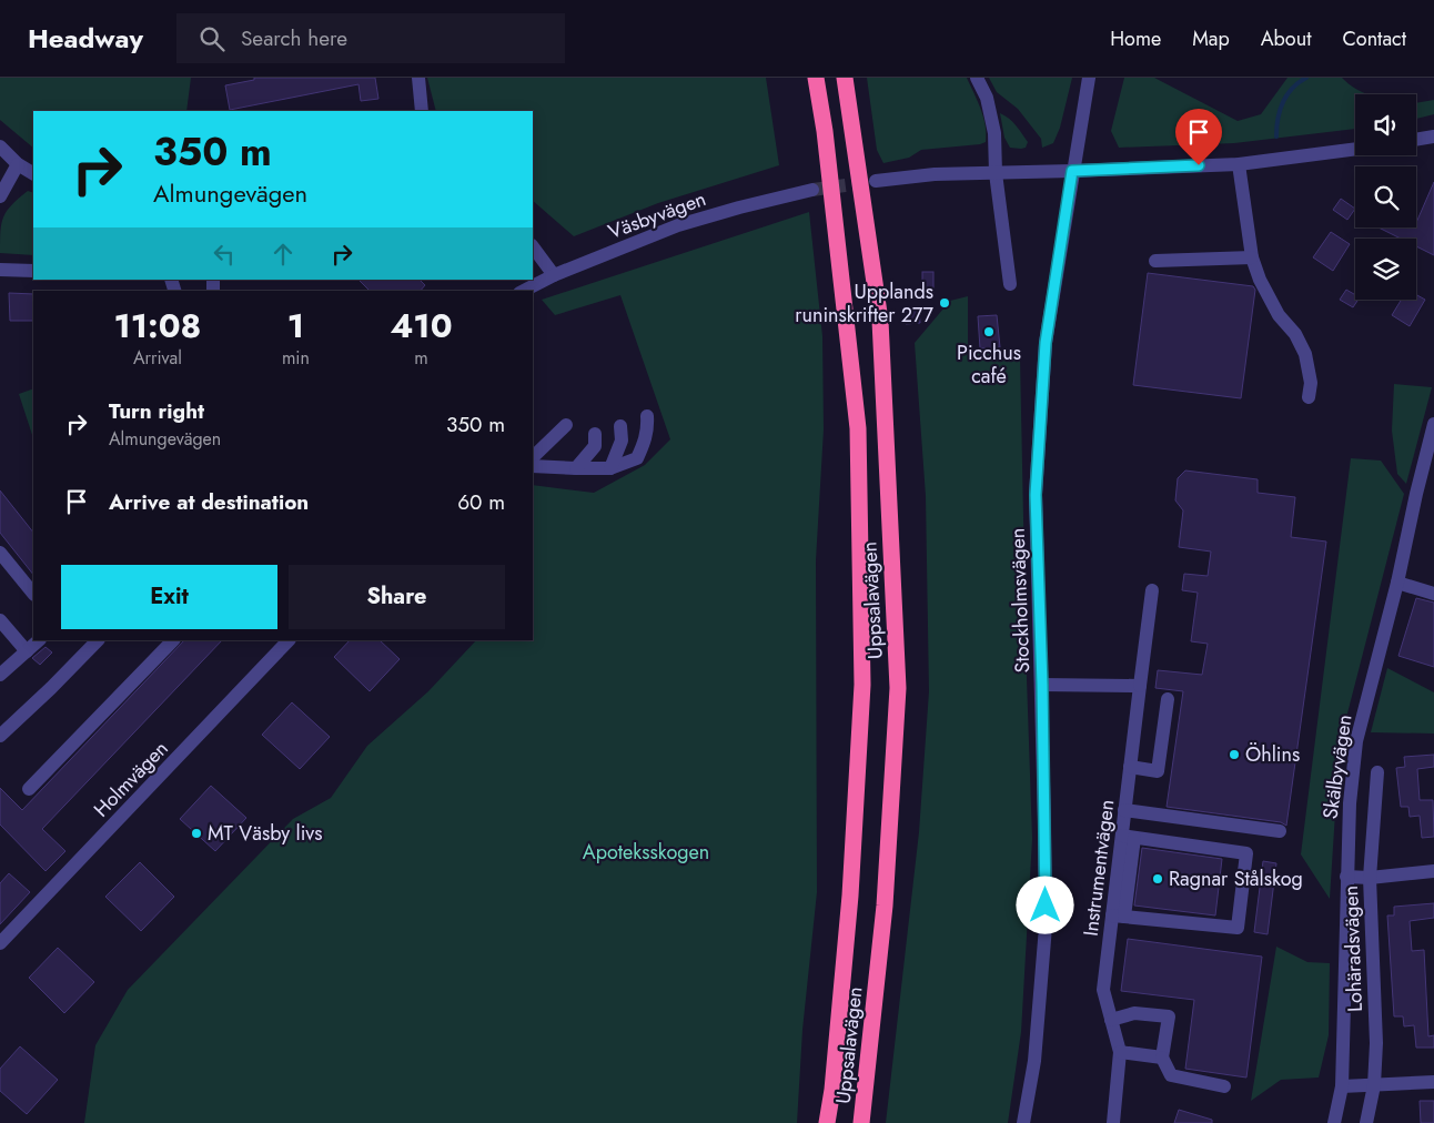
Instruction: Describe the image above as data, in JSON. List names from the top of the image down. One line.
{"streets":{"highway":["Uppsalavägen"],"street":["Väsbyvägen","Stockholmsvägen","Skälbyvägen","Holmvägen","Instrumentvägen","Lohäradsvägen"]},"parks":["Apoteksskogen"],"places":["Upplands runinskrifter 277","Picchus café","Öhlins","MT Väsby livs","Ragnar Stålskog"],"page":{"header":"Headway","search":"Search here","nav":["Home","Map","About","Contact"],"turn":["350 m","Almungevägen"],"eta":["11:08","Arrival","1","min","410","m"],"list":[{"name":"Turn right","note":"Almungevägen","value":"350 m"},{"name":"Arrive at destination","value":"60 m"}],"buttons":["Exit","Share"]}}
